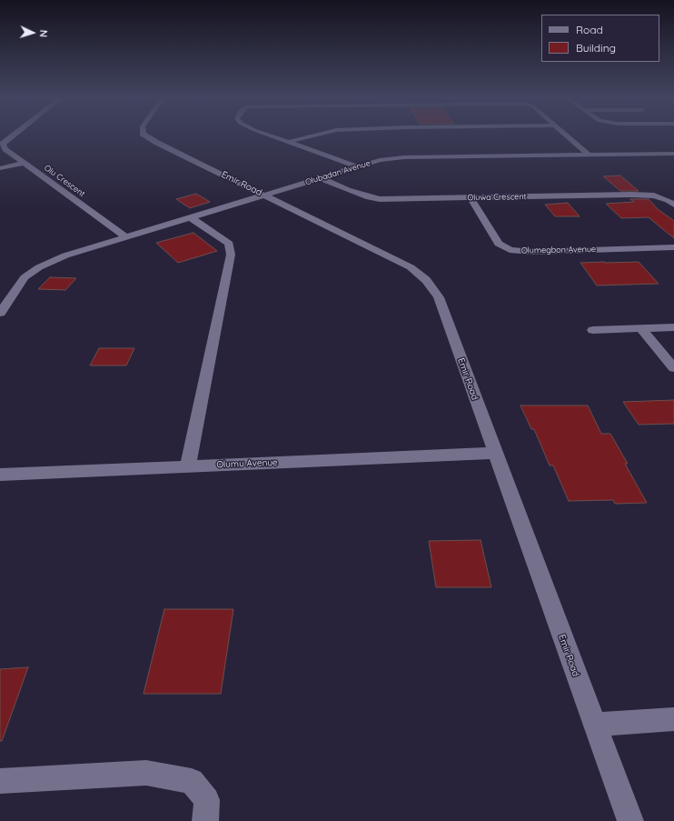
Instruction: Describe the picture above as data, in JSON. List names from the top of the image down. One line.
{"streets":{"street":["Olubadan Avenue","Olu Crescent","Emir Road","Oluwa Crescent","Olumegbon Avenue","Olumu Avenue"]},"crossings":[["Olubadan Avenue","Emir Road"],["Olubadan Avenue","Oluwa Crescent"],["Emir Road","Olumu Avenue"],["Oluwa Crescent","Olumegbon Avenue"]],"legend":["Road","Building"],"north":"right"}
